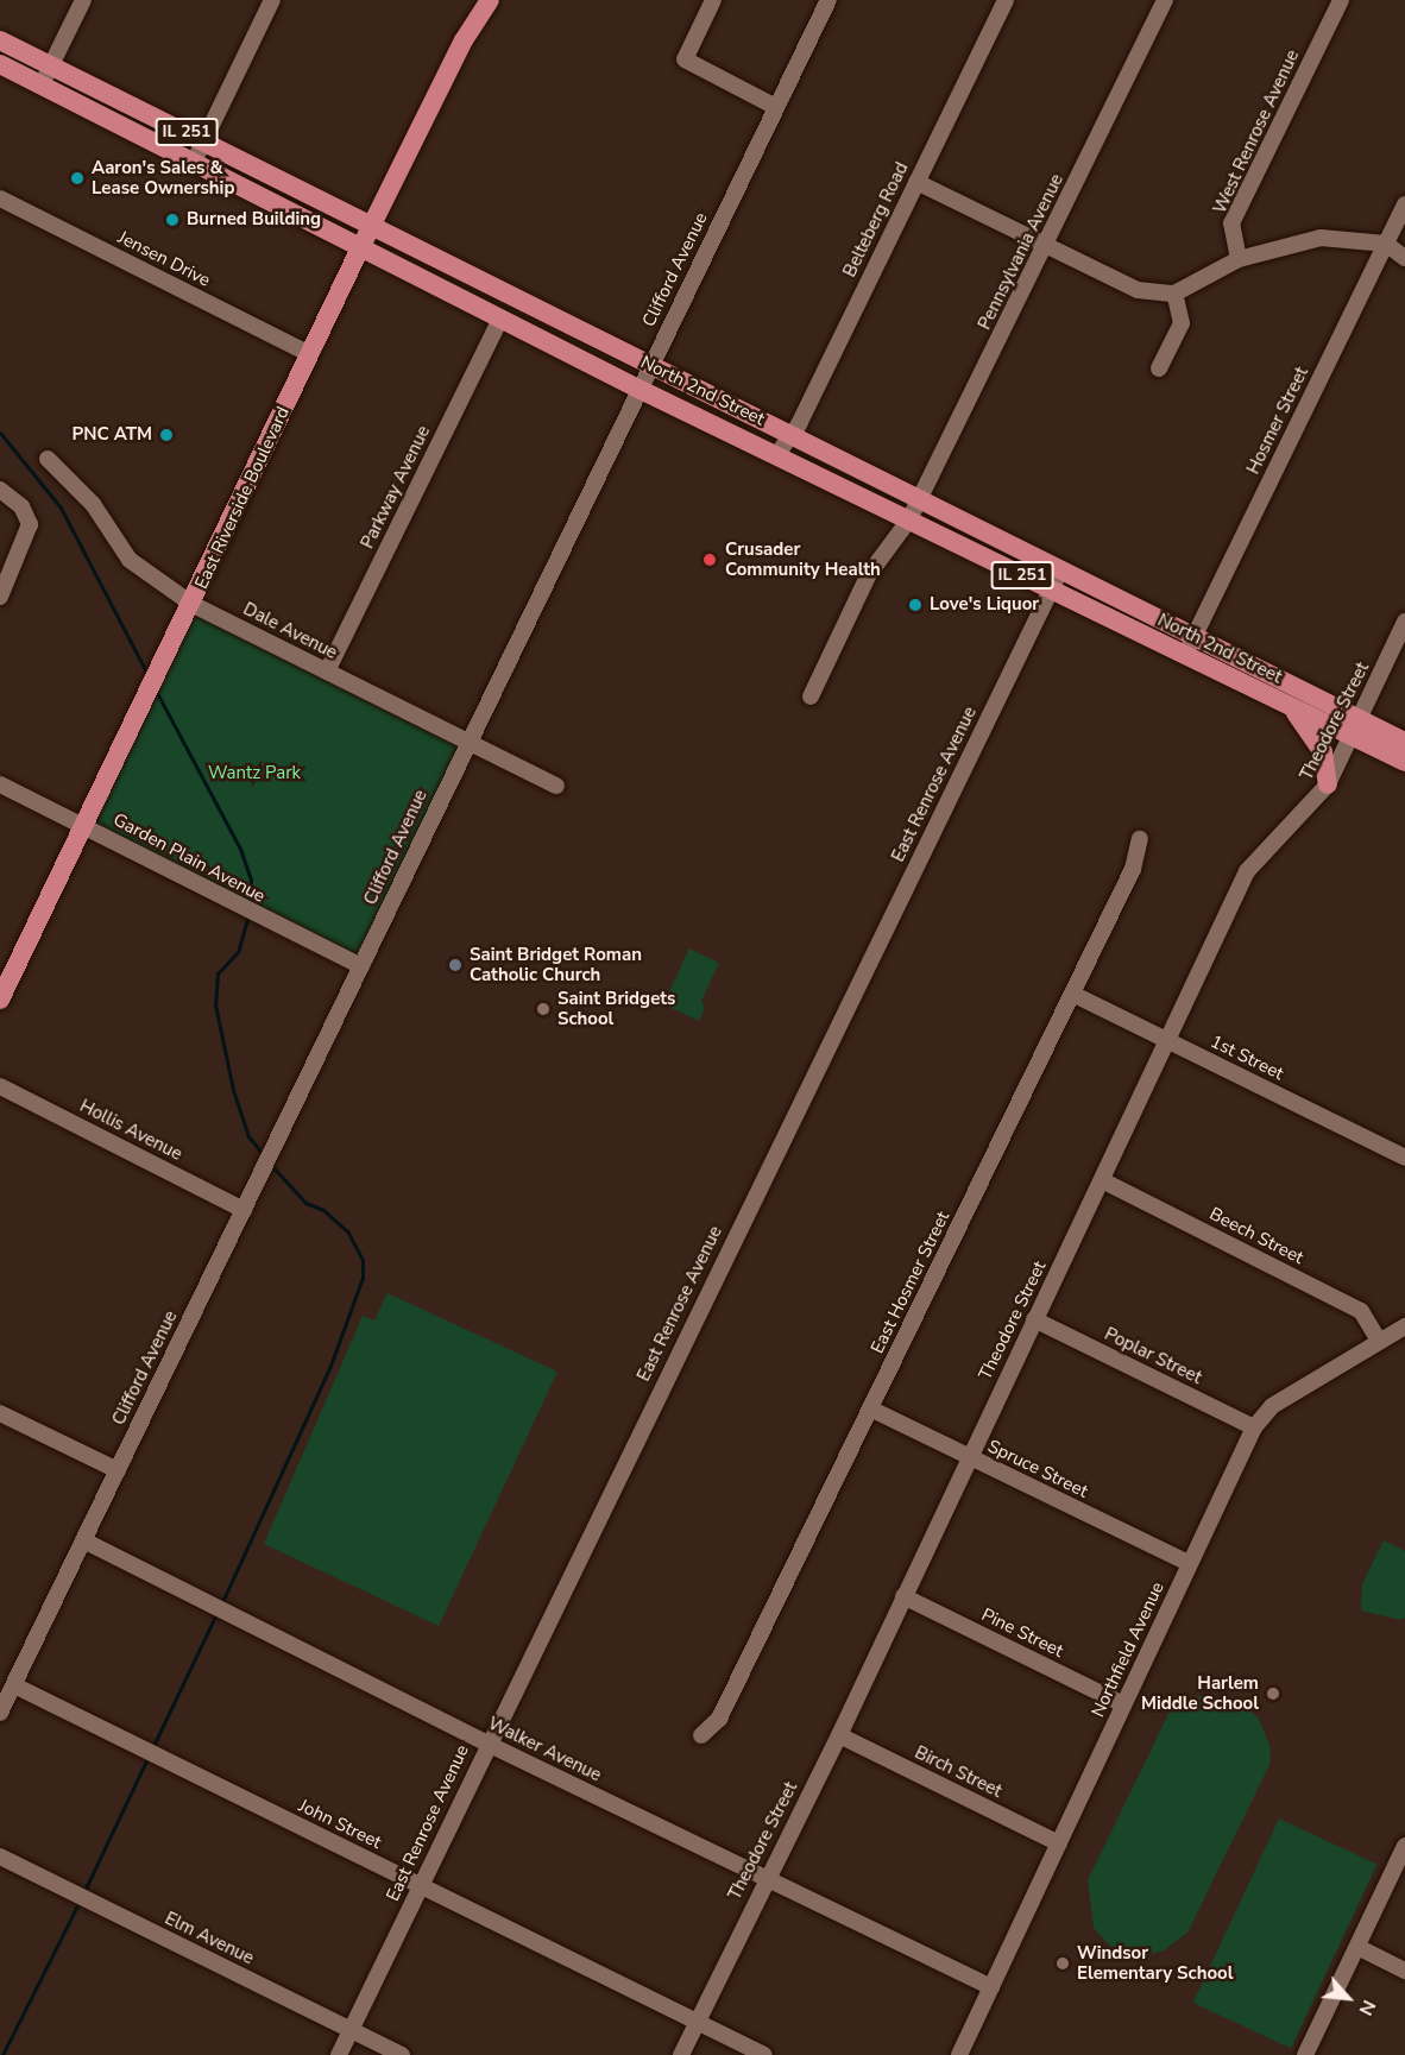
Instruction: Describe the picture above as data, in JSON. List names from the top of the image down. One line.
{"streets":{"main road":["IL 251","North 2nd Street","East Riverside Boulevard"],"street":["West Renrose Avenue","Belteberg Road","Pennsylvania Avenue","Jensen Drive","Clifford Avenue","Hosmer Street","Parkway Avenue","Dale Avenue","Theodore Street","East Renrose Avenue","Garden Plain Avenue","1st Street","Hollis Avenue","Beech Street","East Hosmer Street","Poplar Street","Spruce Street","Pine Street","Northfield Avenue","Walker Avenue","Birch Street","John Street","Elm Avenue"]},"crossings":[["Belteberg Road","North 2nd Street"],["Pennsylvania Avenue","North 2nd Street"],["Jensen Drive","East Riverside Boulevard"],["Clifford Avenue","North 2nd Street"],["Clifford Avenue","Dale Avenue"],["Clifford Avenue","Garden Plain Avenue"],["Clifford Avenue","Hollis Avenue"],["Clifford Avenue","Walker Avenue"],["Clifford Avenue","John Street"],["North 2nd Street","Hosmer Street"],["North 2nd Street","Parkway Avenue"],["North 2nd Street","East Riverside Boulevard"],["North 2nd Street","Theodore Street"],["North 2nd Street","East Renrose Avenue"],["Parkway Avenue","Dale Avenue"],["East Riverside Boulevard","Dale Avenue"],["East Riverside Boulevard","Garden Plain Avenue"],["Theodore Street","1st Street"],["Theodore Street","Beech Street"],["Theodore Street","Poplar Street"],["Theodore Street","Spruce Street"],["Theodore Street","Pine Street"],["Theodore Street","Walker Avenue"],["Theodore Street","Birch Street"],["Theodore Street","John Street"],["East Renrose Avenue","Walker Avenue"],["East Renrose Avenue","John Street"],["East Renrose Avenue","Elm Avenue"],["1st Street","East Hosmer Street"],["Beech Street","Northfield Avenue"],["East Hosmer Street","Spruce Street"],["Poplar Street","Northfield Avenue"],["Spruce Street","Northfield Avenue"],["Pine Street","Northfield Avenue"],["Northfield Avenue","Walker Avenue"],["Northfield Avenue","Birch Street"]],"parks":["Wantz Park"],"places":["Aaron's Sales & Lease Ownership","Burned Building","PNC ATM","Crusader Community Health","Love's Liquor","Saint Bridget Roman Catholic Church","Saint Bridgets School","Harlem Middle School","Windsor Elementary School"],"north":"bottom right"}
